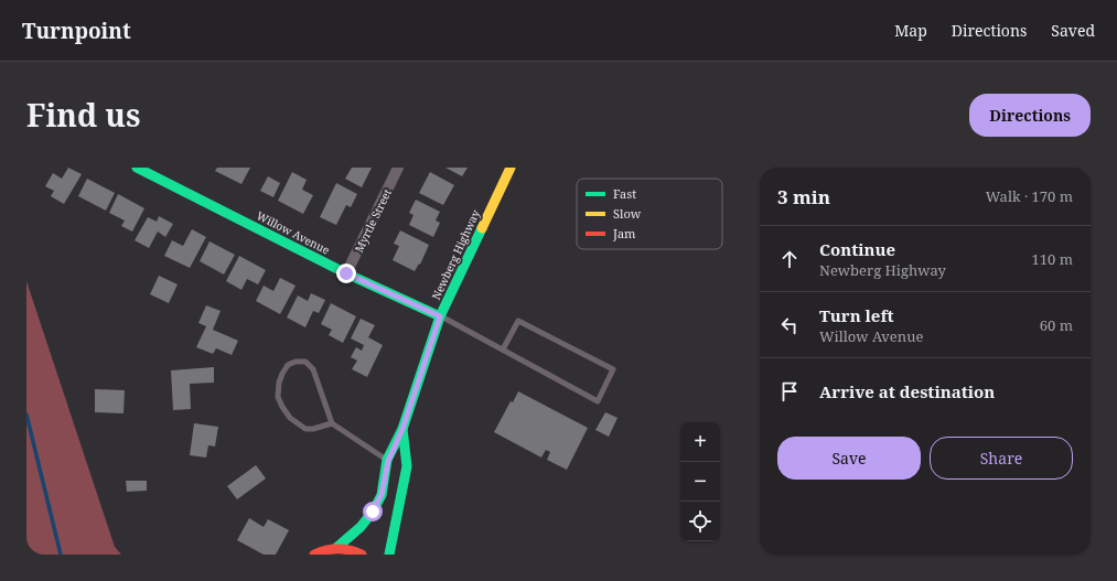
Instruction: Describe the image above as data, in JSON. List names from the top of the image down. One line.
{"streets":{"main road":["Willow Avenue","Newberg Highway"],"street":["Myrtle Street"]},"crossings":[["Myrtle Street","Willow Avenue"],["Willow Avenue","Newberg Highway"]],"legend":["Fast","Slow","Jam"],"page":{"header":"Turnpoint","nav":["Map","Directions","Saved"],"title":"Find us","buttons":["Directions",["Save","Share"]],"heading":["3 min","Walk · 170 m"],"list":[["Continue","Newberg Highway","110 m"],["Turn left","Willow Avenue","60 m"],"Arrive at destination"],"map_buttons":["+","−"]}}
